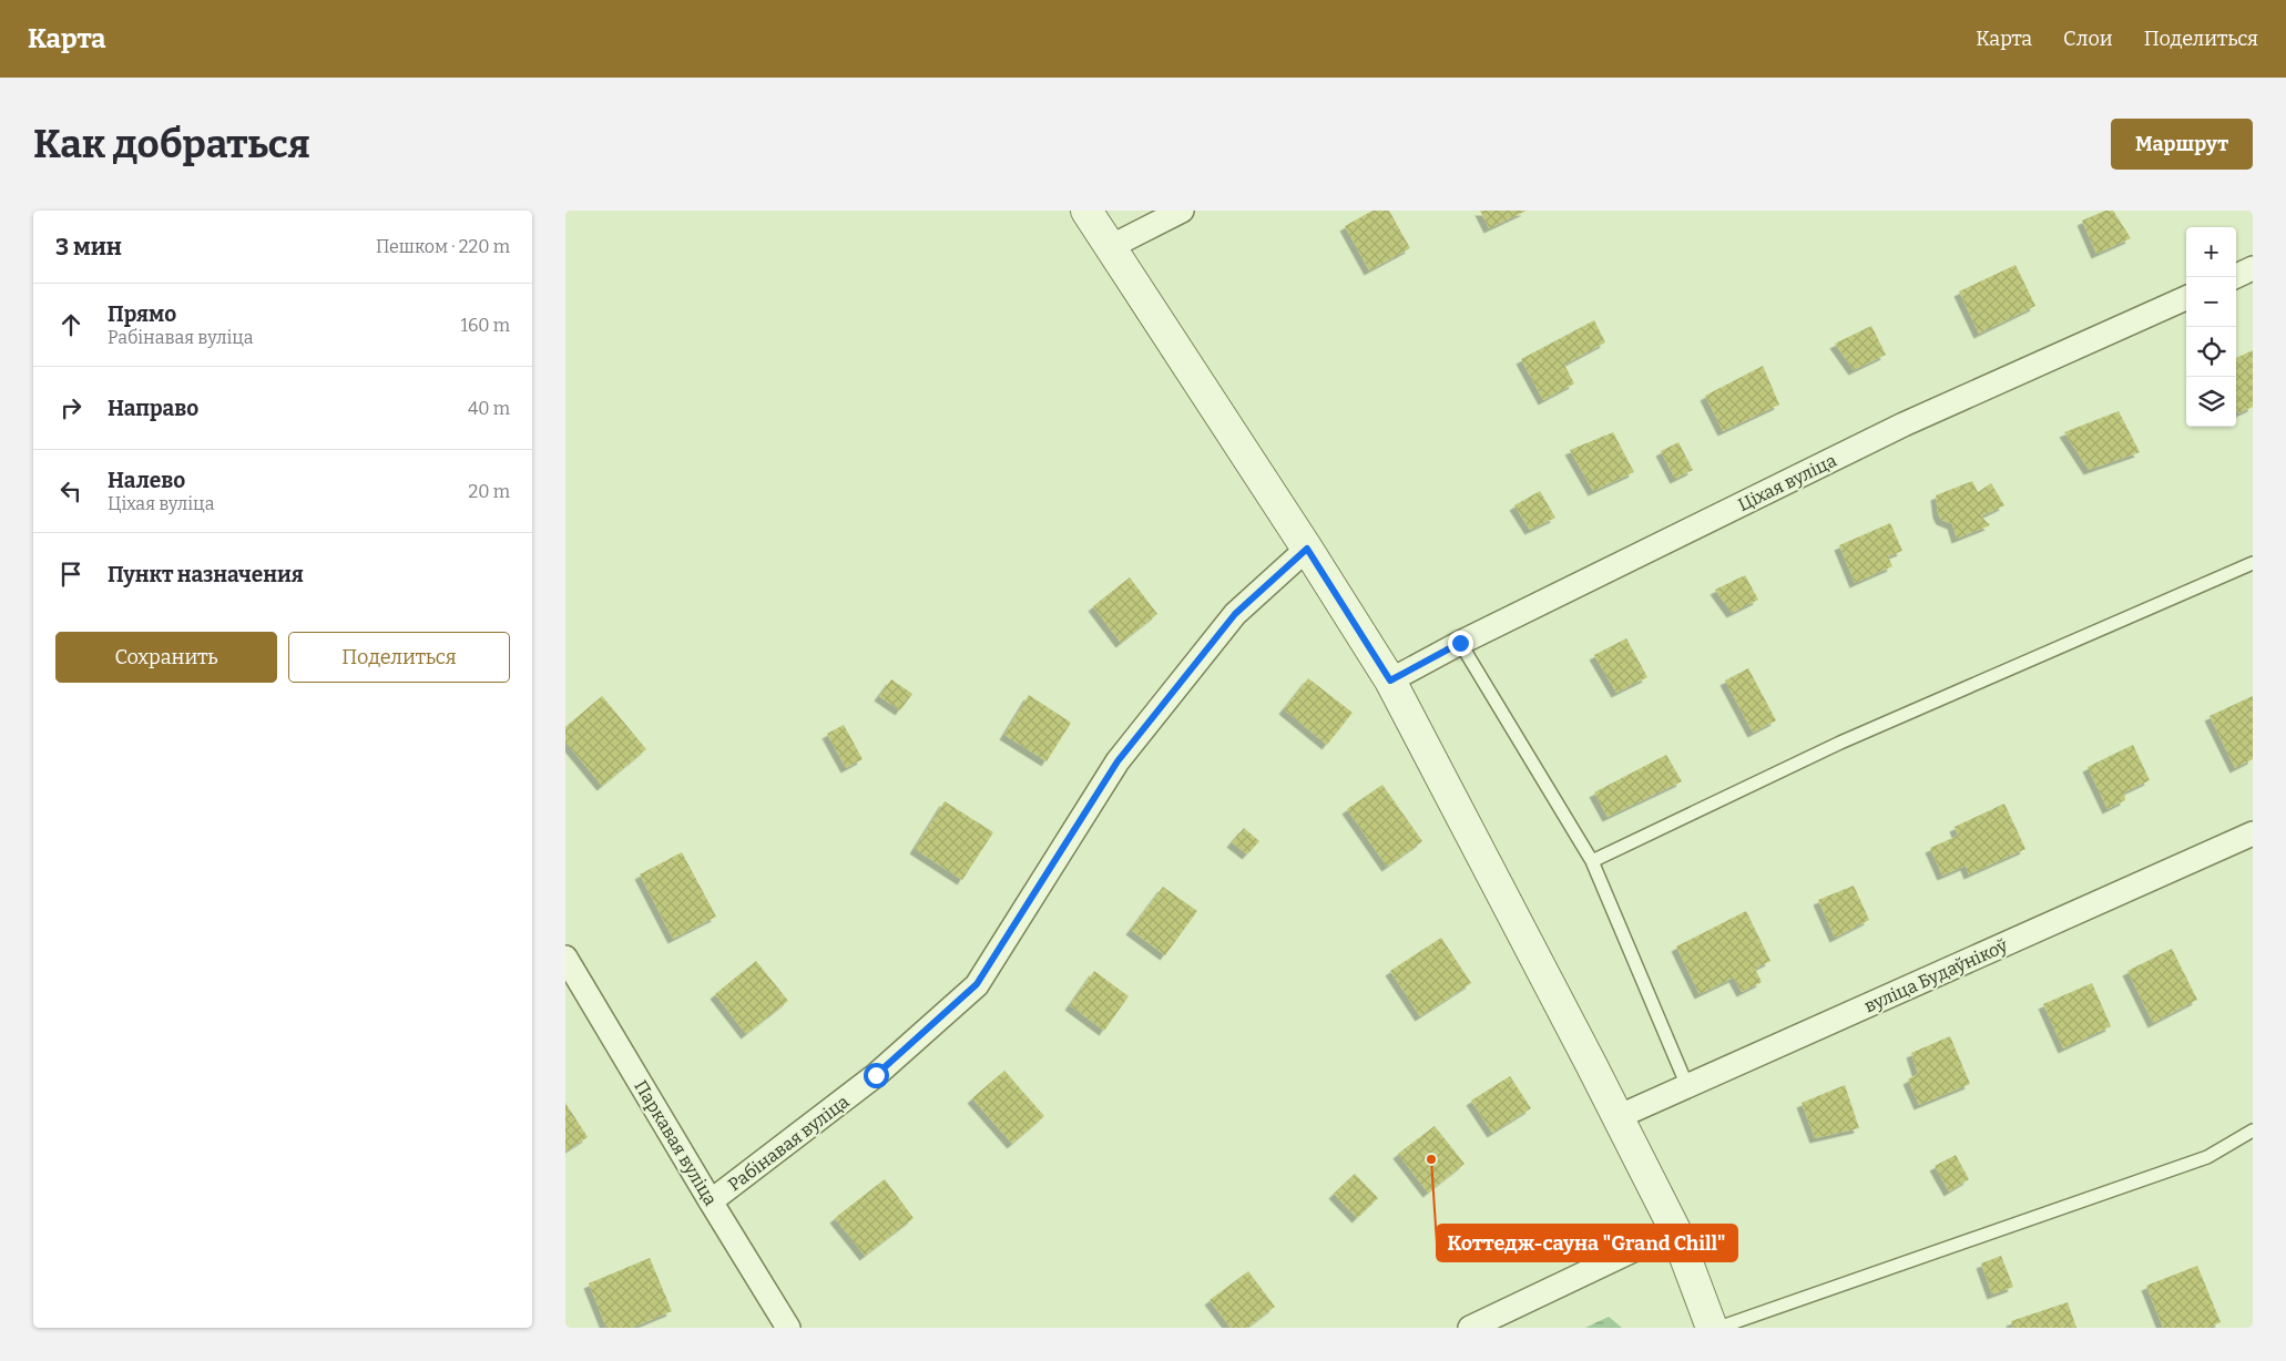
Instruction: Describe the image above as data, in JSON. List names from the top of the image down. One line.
{"streets":{"street":["Ціхая вуліца","вуліца Будаўнікоў","Паркавая вуліца","Рабінавая вуліца"]},"crossings":[["Паркавая вуліца","Рабінавая вуліца"]],"places":["Коттедж-сауна \"Grand Chill\""],"page":{"header":"Карта","nav":["Карта","Слои","Поделиться"],"buttons":["Маршрут",["Сохранить","Поделиться"]],"title":"Как добраться","heading":["3 мин","Пешком · 220 m"],"map_buttons":["+","−"],"list":[["Прямо","Рабінавая вуліца","160 m"],["Направо","40 m"],["Налево","Ціхая вуліца","20 m"],"Пункт назначения"]}}
